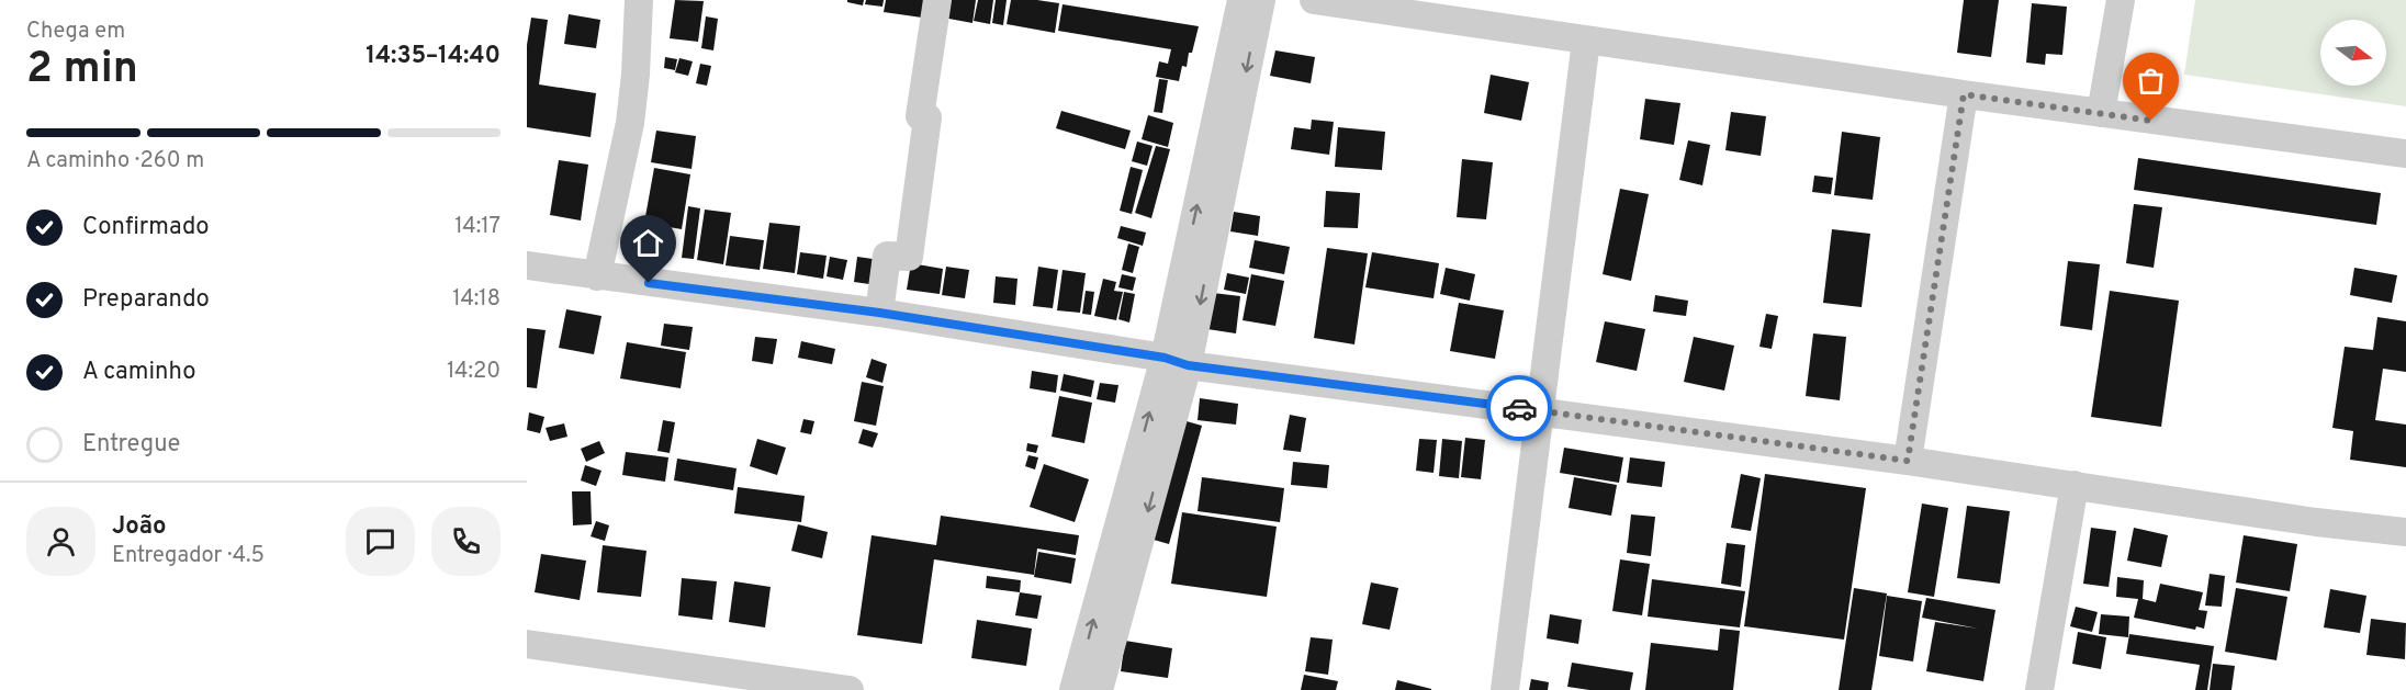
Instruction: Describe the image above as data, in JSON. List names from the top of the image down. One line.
{"north":"right","page":{"heading":["2 min","Chega em","14:35–14:40"],"panel":["João","Entregador · 4.5"],"bar":"A caminho · 260 m","list":[["Confirmado","14:17"],["Preparando","14:18"],["A caminho","14:20"],"Entregue"]}}
